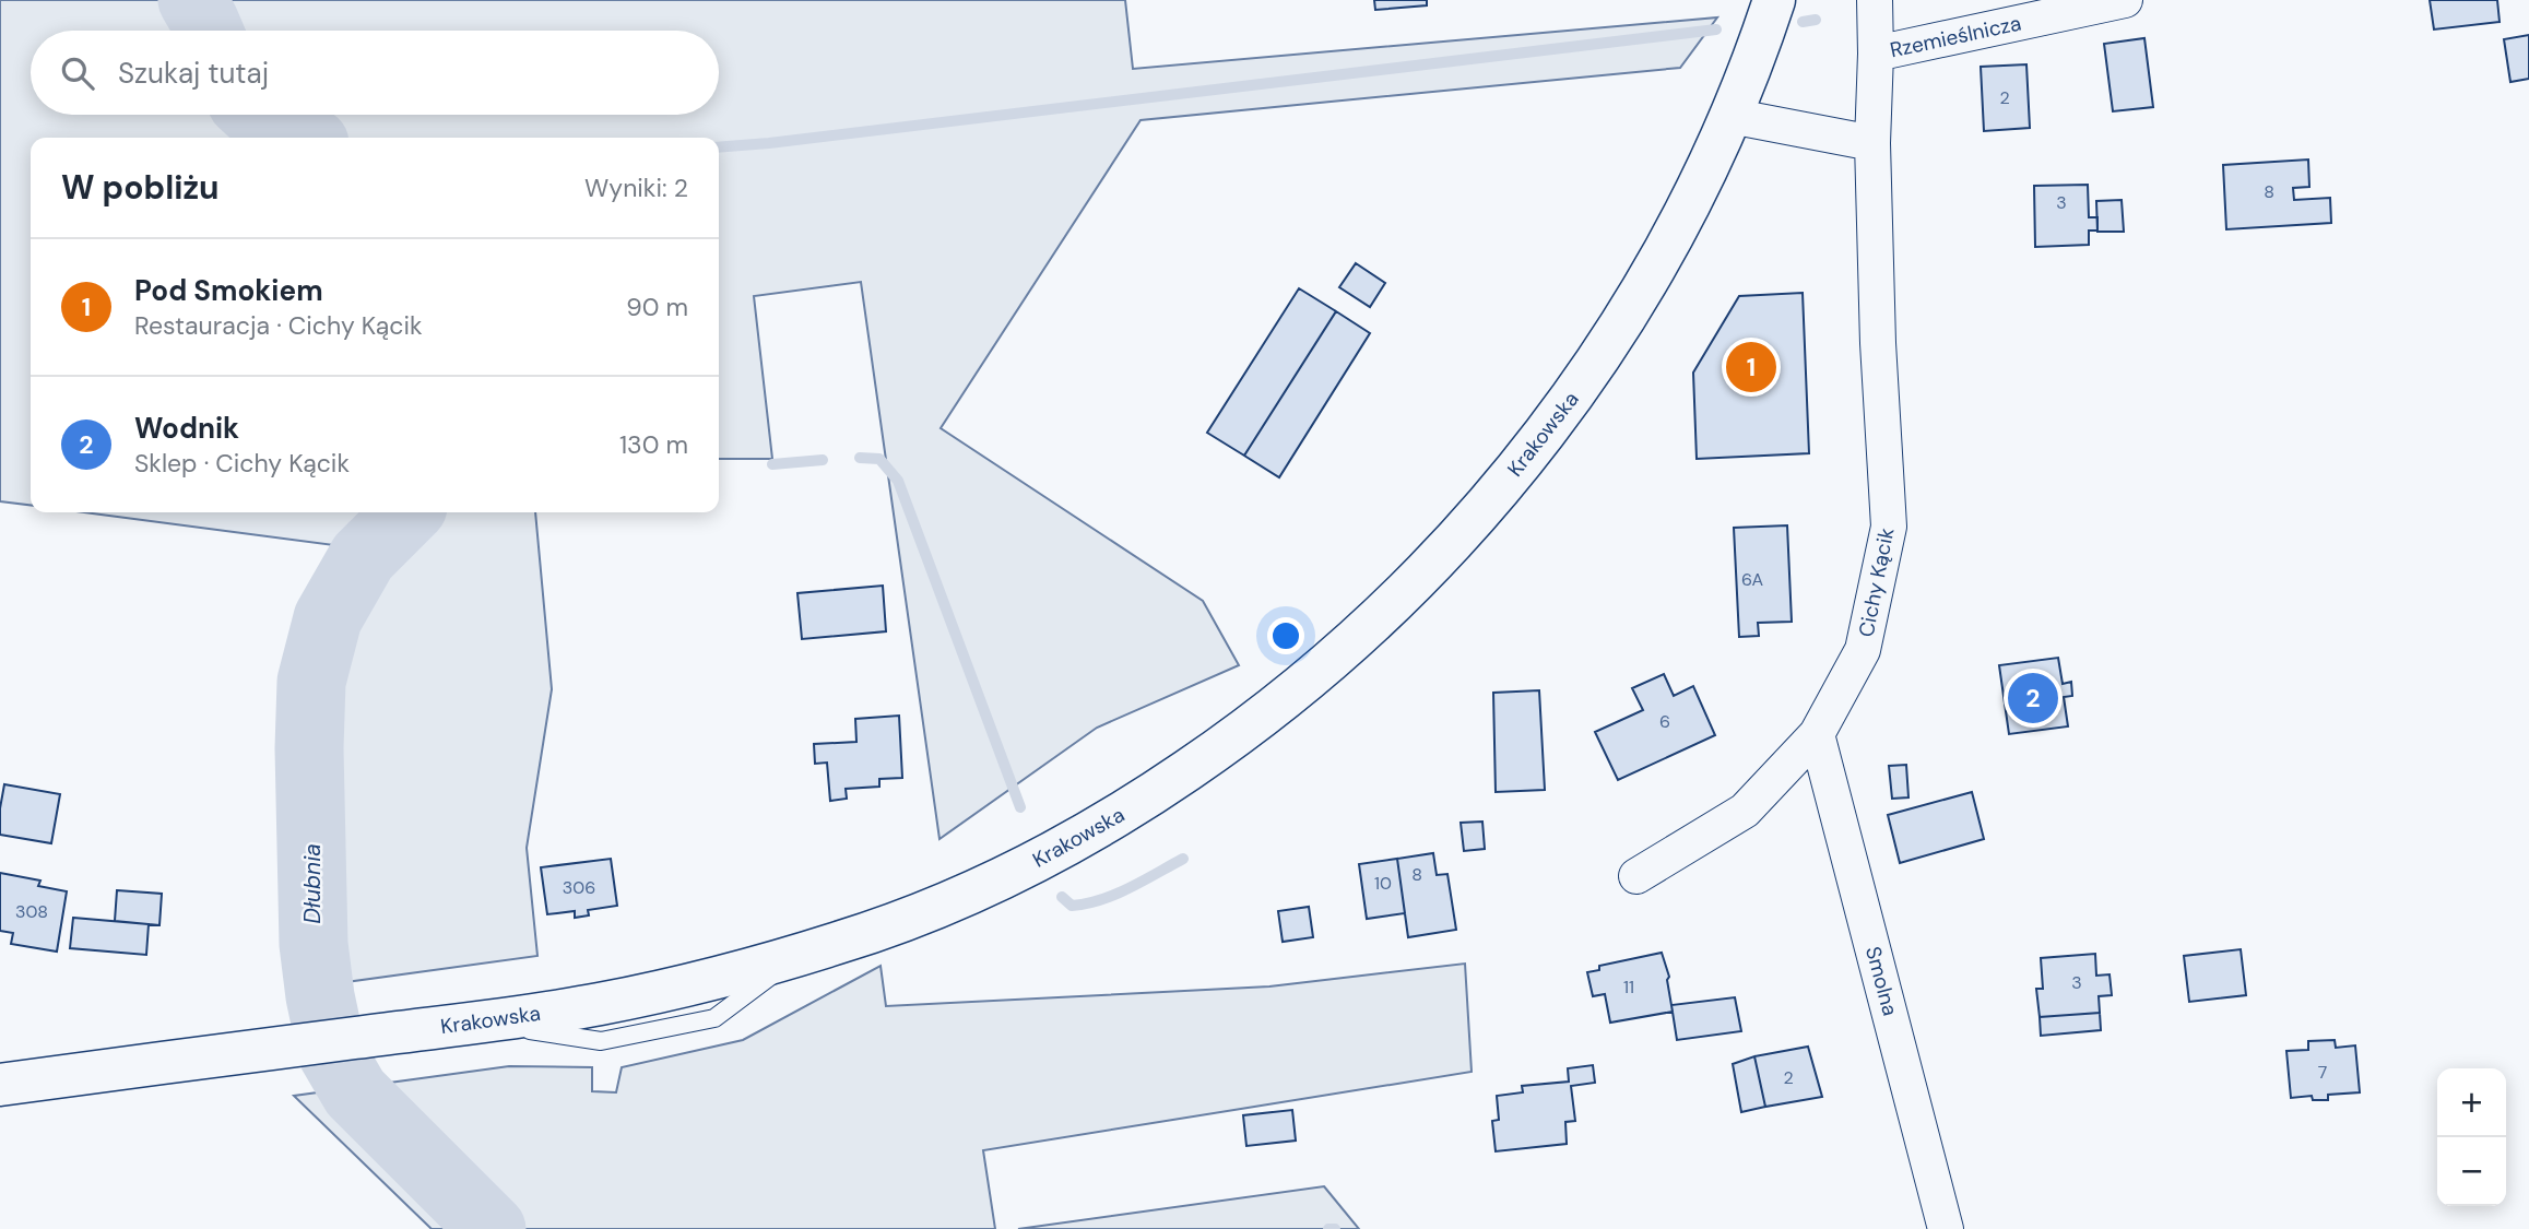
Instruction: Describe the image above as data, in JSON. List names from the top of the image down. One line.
{"streets":{"main road":["Krakowska"],"street":["Rzemieślnicza","Cichy Kącik","Smolna"]},"crossings":[["Rzemieślnicza","Cichy Kącik"],["Cichy Kącik","Smolna"]],"water":["Dłubnia"],"house_numbers":["2","8","3","6A","6","8","10","306","308","3","11","7","2"],"page":{"search":"Szukaj tutaj","heading":["W pobliżu","Wyniki: 2"],"list":[{"mark":"1","name":"Pod Smokiem","note":"Restauracja · Cichy Kącik","value":"90 m"},{"mark":"2","name":"Wodnik","note":"Sklep · Cichy Kącik","value":"130 m"}],"pins":["1","2"],"map_buttons":["+","−"]}}
